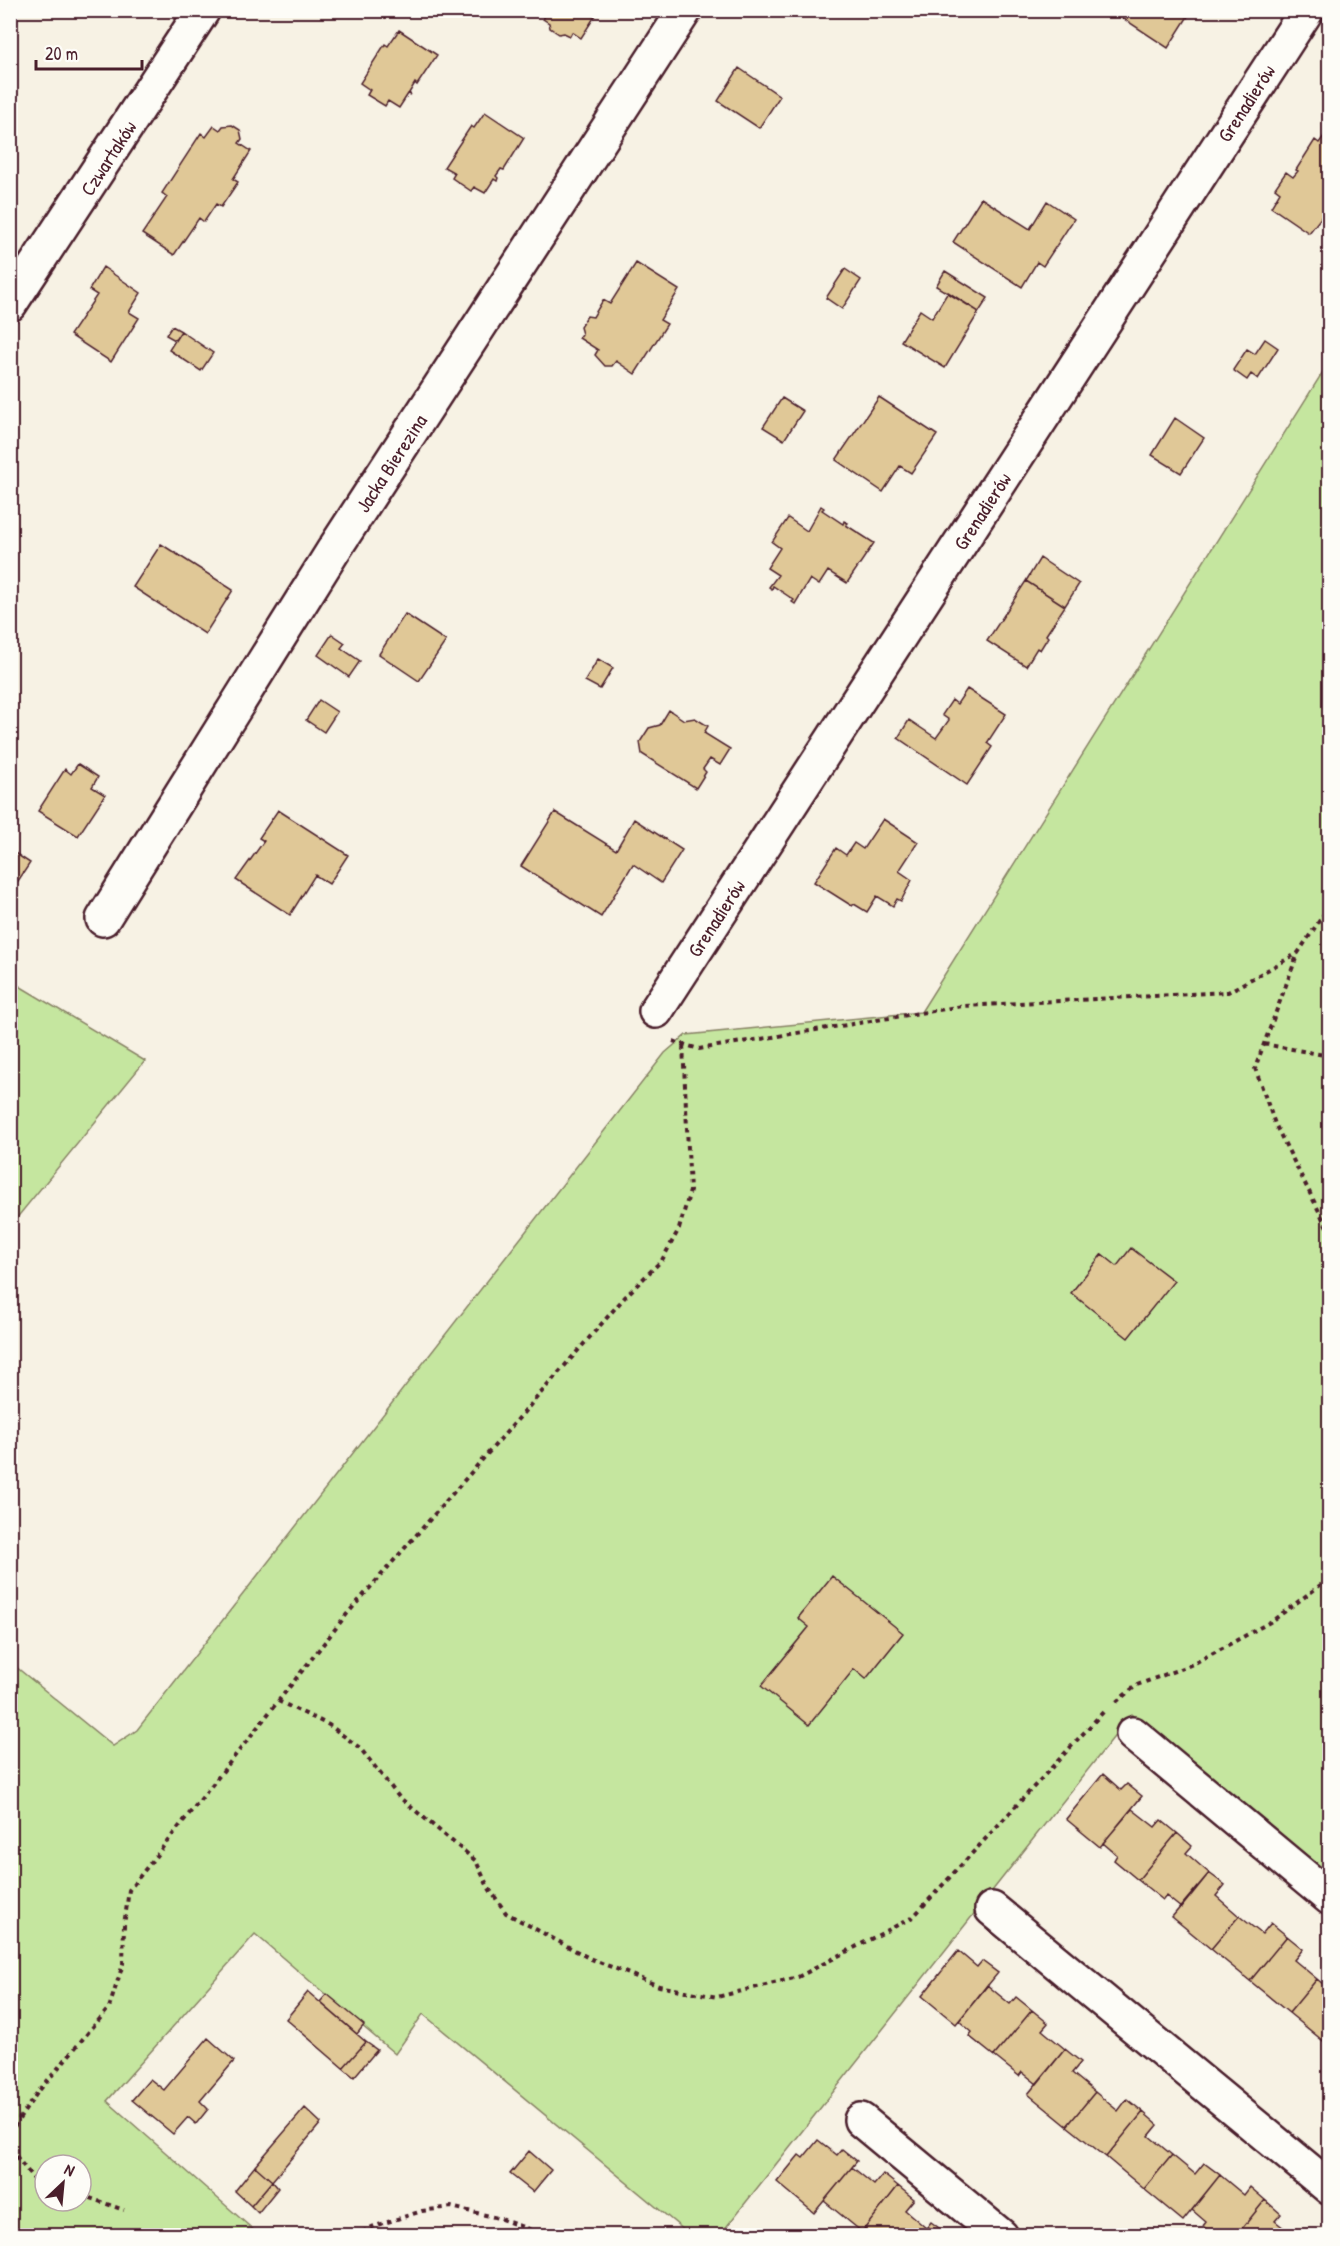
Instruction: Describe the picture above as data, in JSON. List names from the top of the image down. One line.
{"streets":{"street":["Grenadierów","Czwartaków","Jacka Bierezina"]},"scale_bar":"20 m","north":"top right"}
